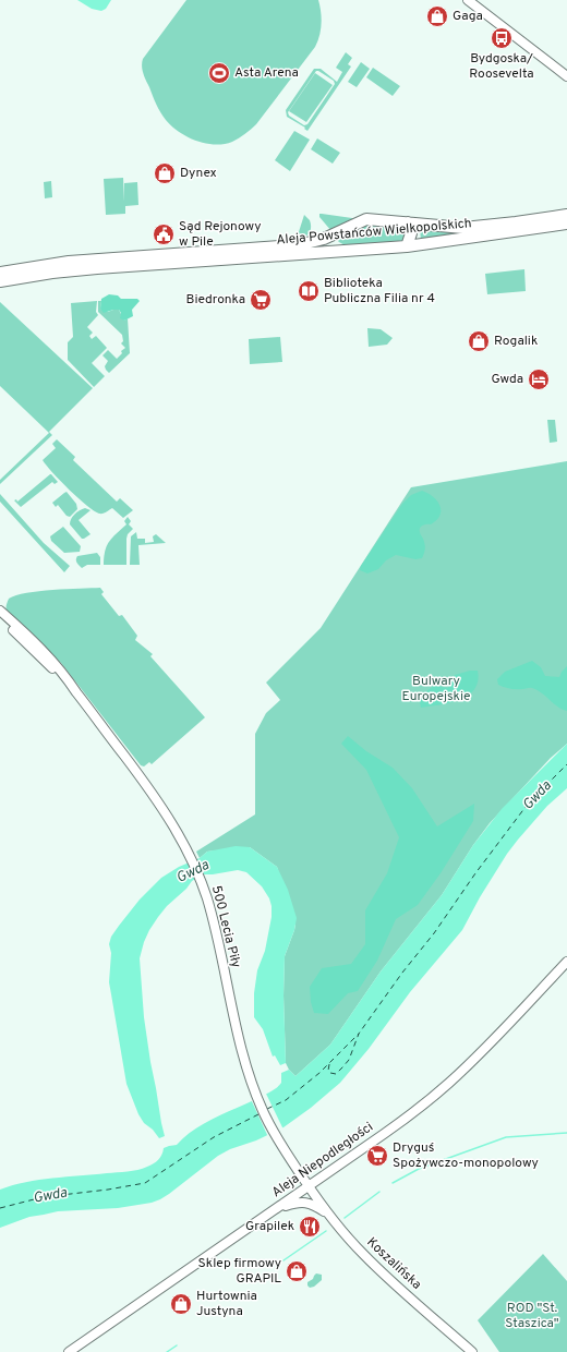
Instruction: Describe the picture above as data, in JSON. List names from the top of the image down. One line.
{"streets":{"main road":["Aleja Powstańców Wielkopolskich"],"street":["500 Lecia Piły","Aleja Niepodległości","Koszalińska"]},"crossings":[["500 Lecia Piły","Aleja Niepodległości"],["500 Lecia Piły","Koszalińska"],["Aleja Niepodległości","Koszalińska"]],"water":["Gwda"],"parks":["Bulwary Europejskie","ROD \"St. Staszica\""],"places":{"shop":["Gaga","Dynex","Rogalik","Sklep firmowy GRAPIL","Hurtownia Justyna"],"bus stop":["Bydgoska/ Roosevelta"],"sports":["Asta Arena"],"public building":["Sąd Rejonowy w Pile"],"library":["Biblioteka Publiczna Filia nr 4"],"supermarket":["Biedronka","Dryguś Spożywczo-monopolowy"],"hotel":["Gwda"],"restaurant":["Grapilek"]}}
